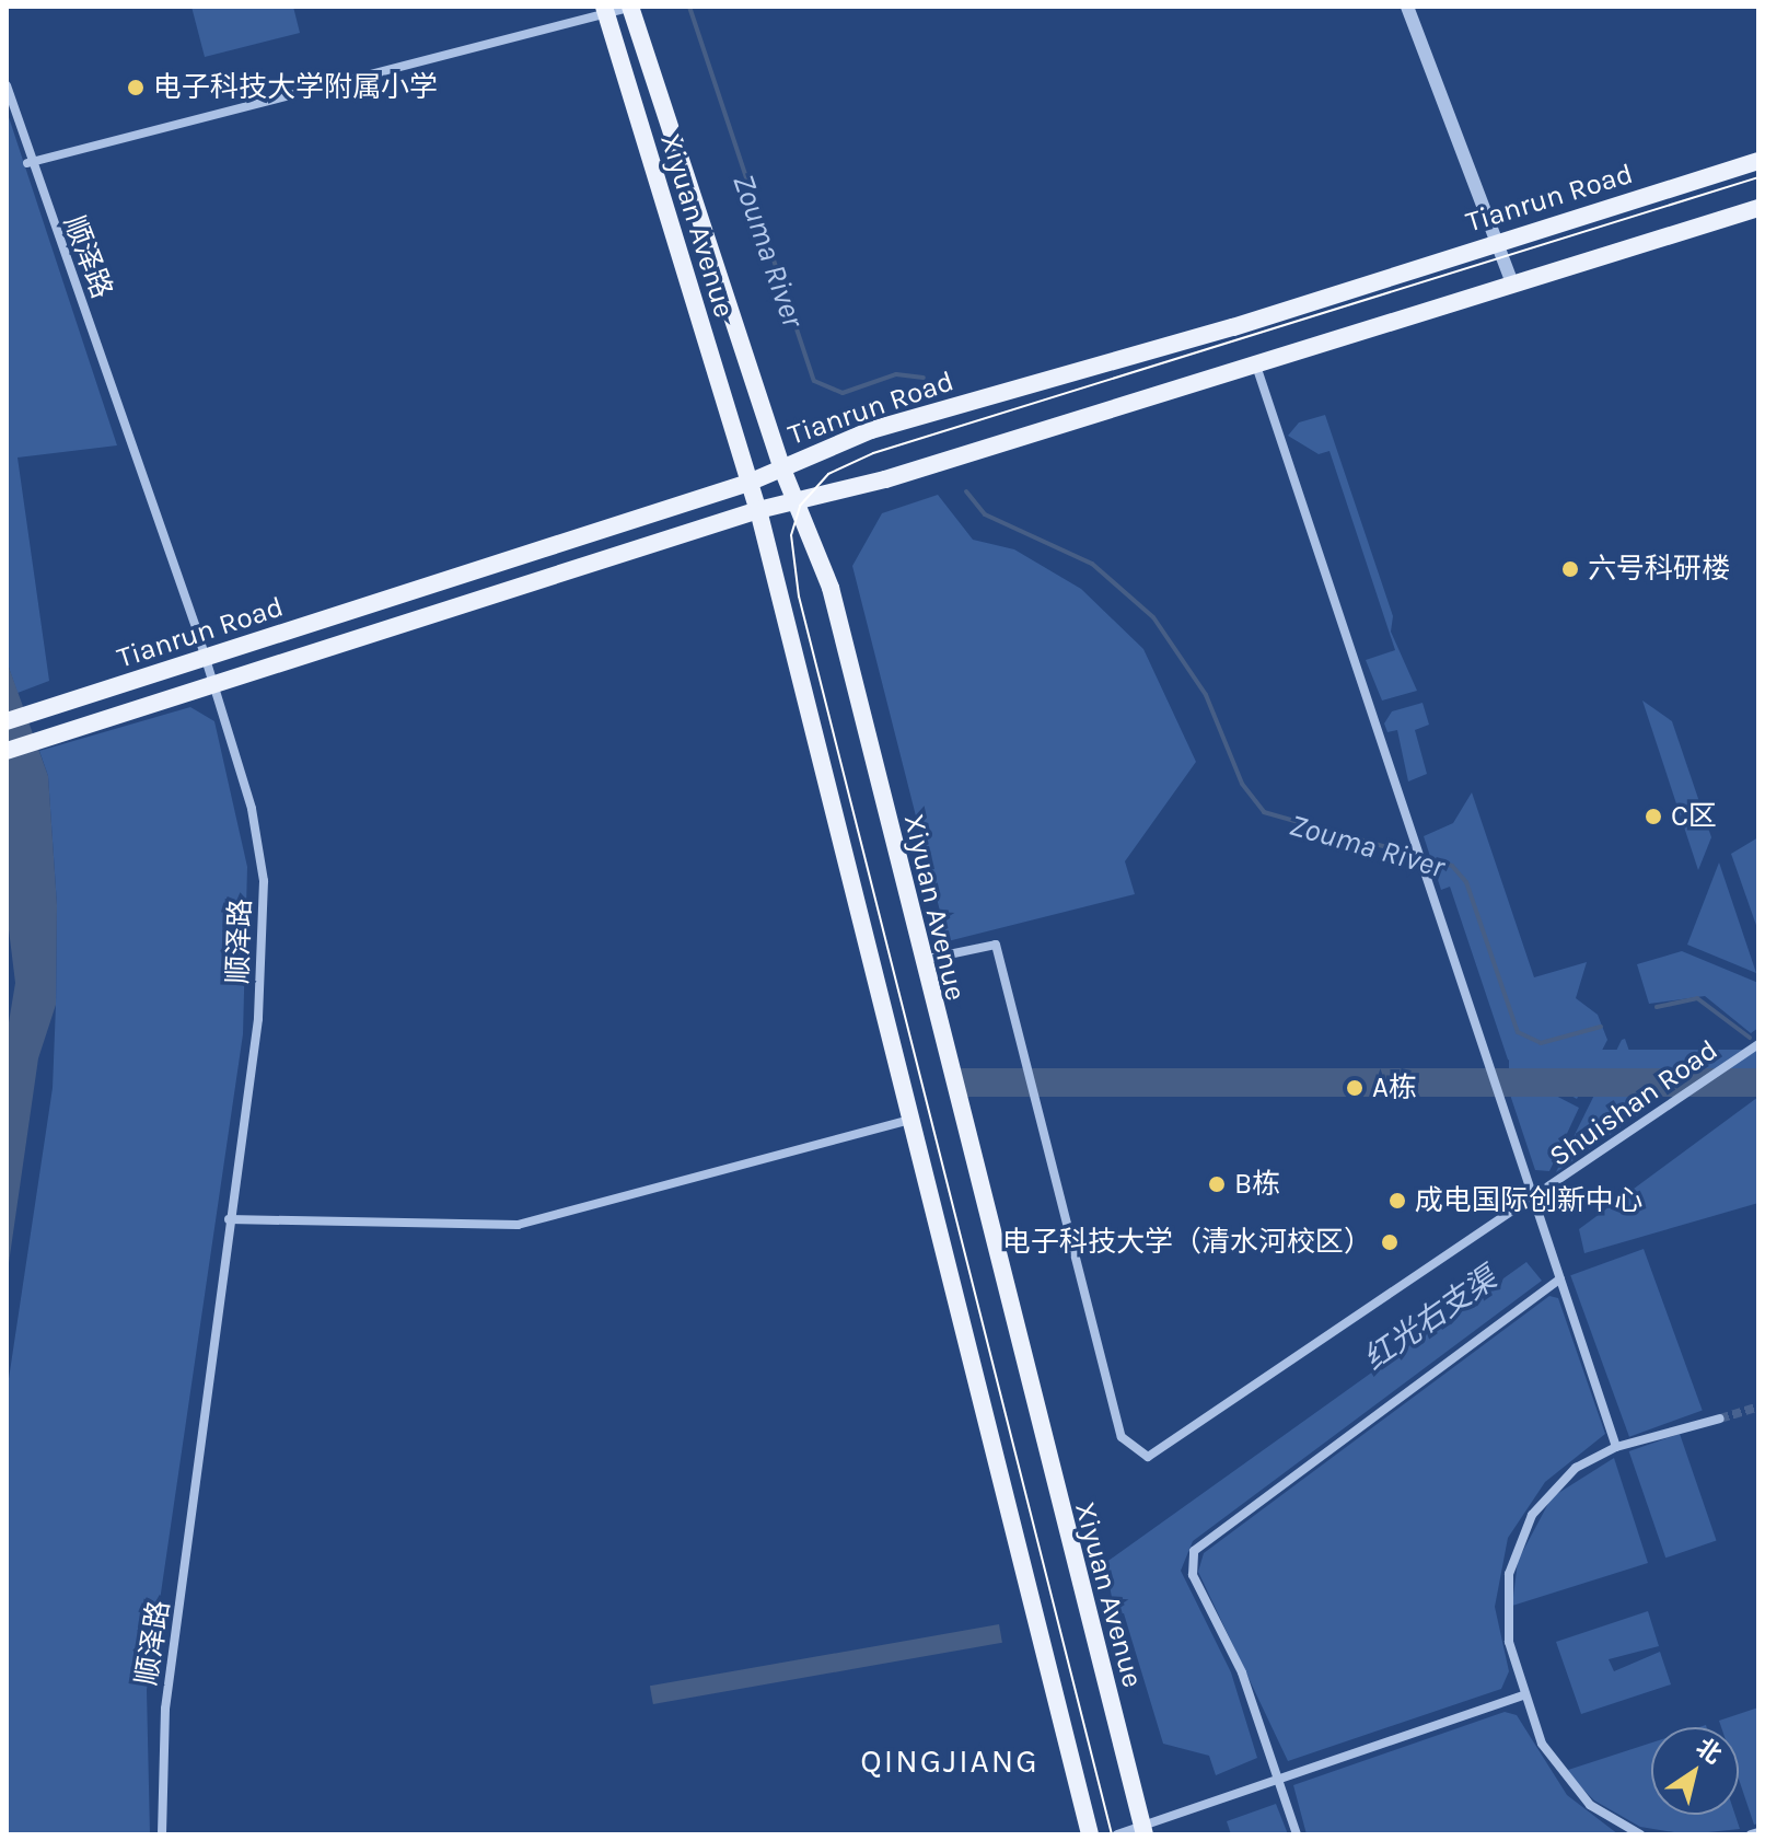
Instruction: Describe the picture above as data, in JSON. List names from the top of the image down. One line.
{"streets":{"main road":["Tianrun Road","Xiyuan Avenue"],"street":["顺泽路","Shuishan Road"]},"crossings":[["Tianrun Road","Xiyuan Avenue"],["Tianrun Road","顺泽路"],["Xiyuan Avenue","Shuishan Road"]],"districts":["QINGJIANG"],"water":["Zouma River","红光右支渠"],"places":["电子科技大学附属小学","六号科研楼","C区","A栋","B栋","成电国际创新中心","电子科技大学（清水河校区）"],"north":"top right"}
